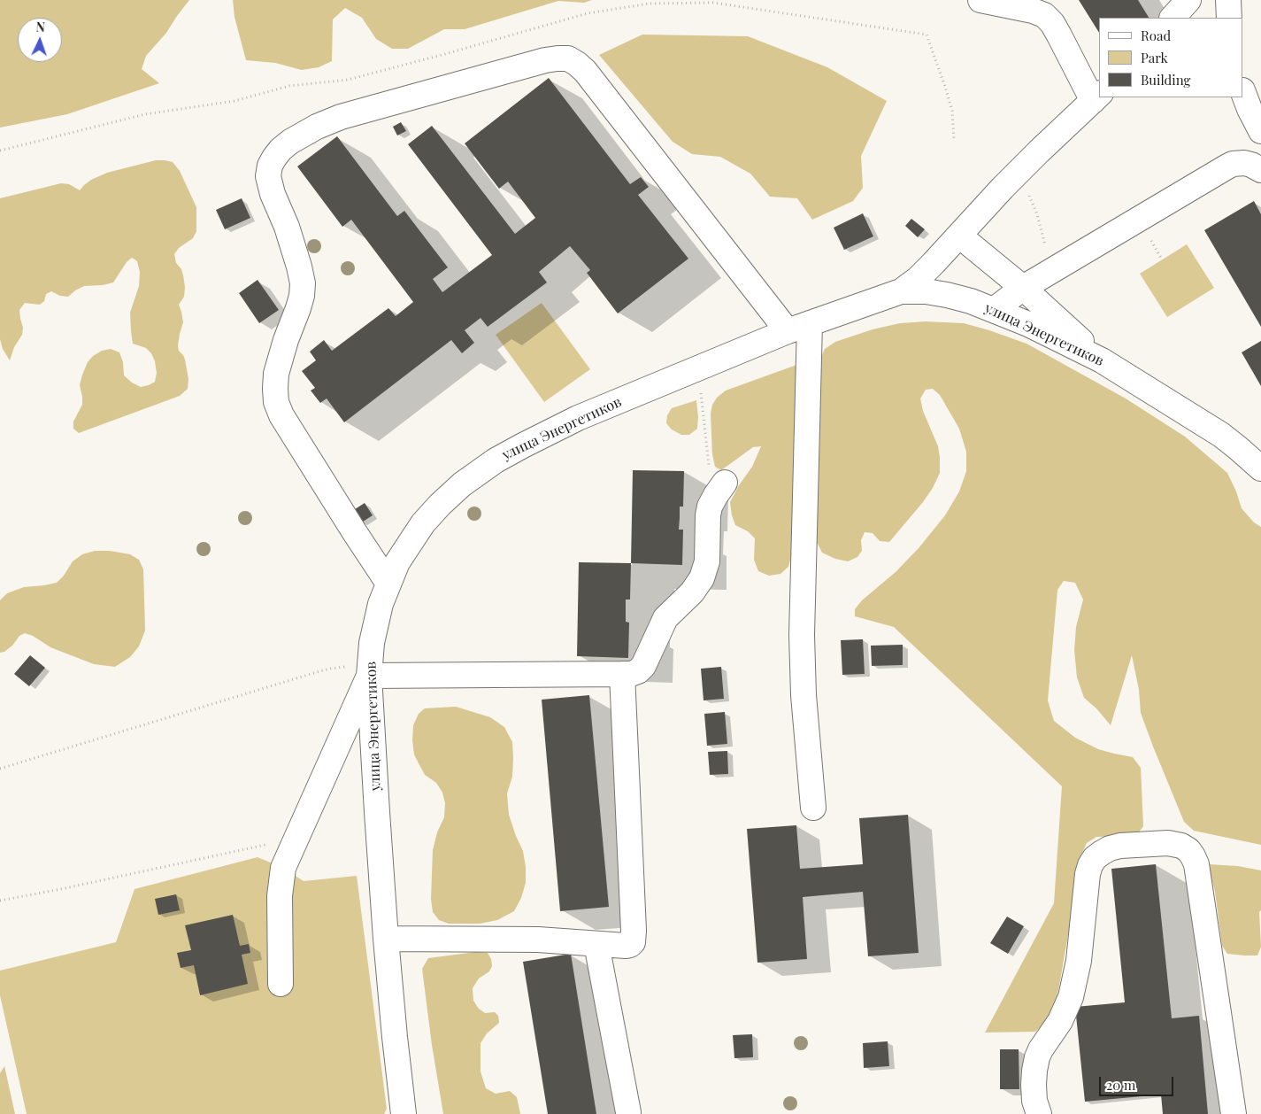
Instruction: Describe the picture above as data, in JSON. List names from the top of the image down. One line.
{"streets":{"street":["улица Энергетиков"]},"legend":["Road","Park","Building"],"scale_bar":"20 m","north":"top"}
